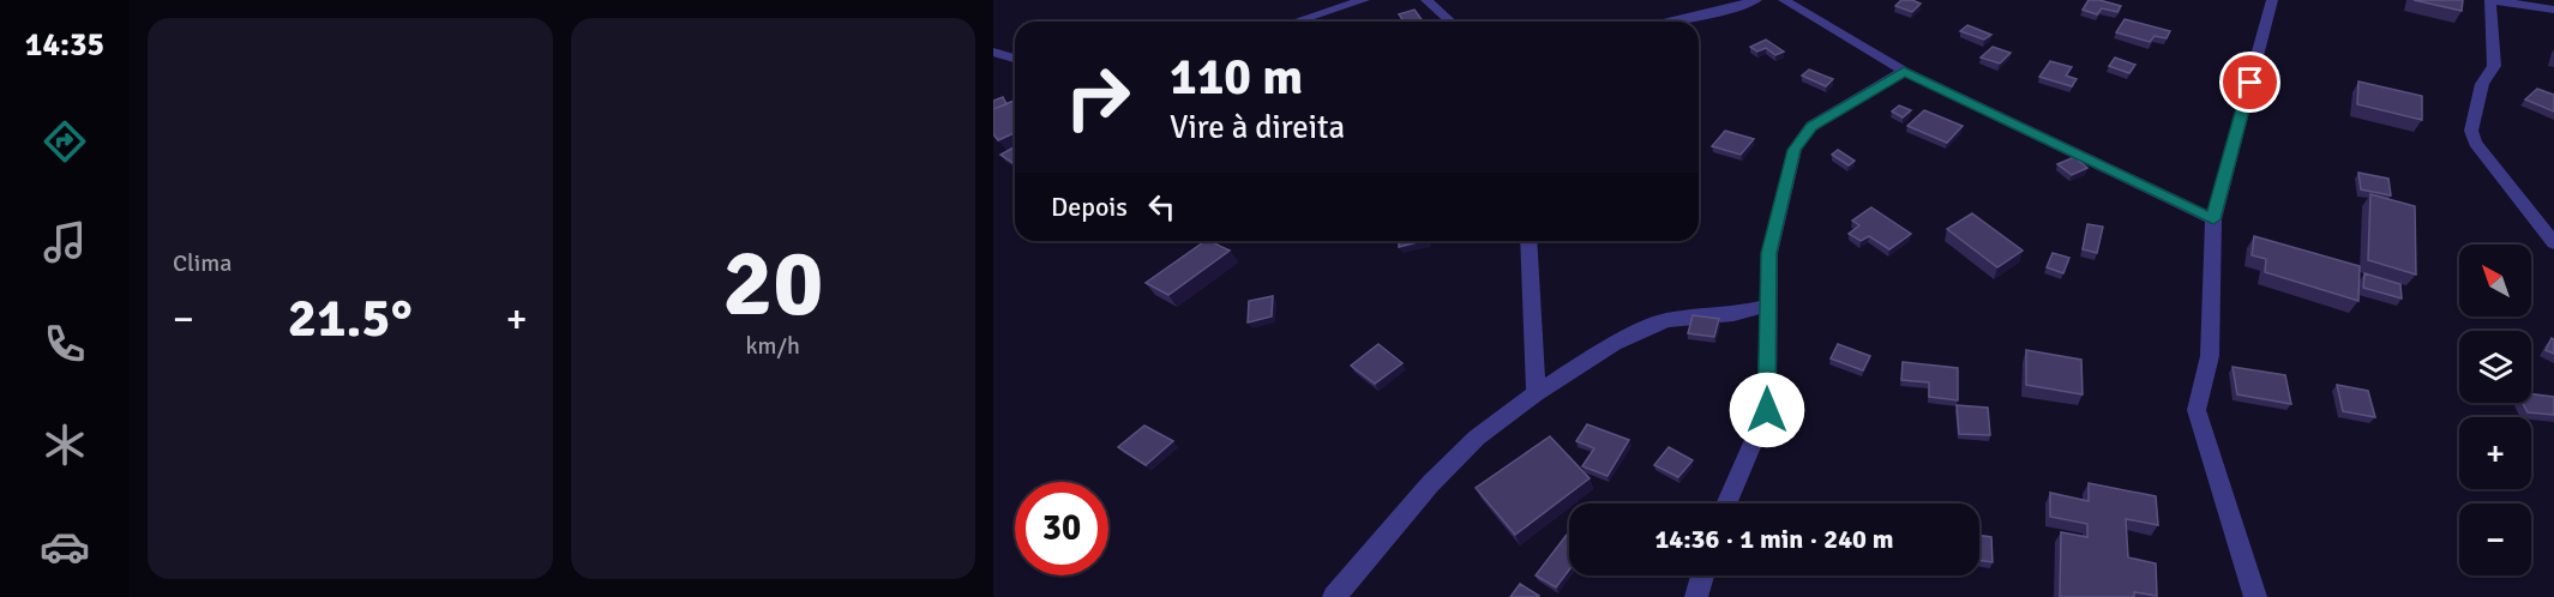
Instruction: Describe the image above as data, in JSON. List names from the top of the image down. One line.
{"north":"top left","page":{"tabs":"14:35","tile":["Clima",["20","km/h"]],"turn":["110 m","Vire à direita"],"then":"Depois","map_buttons":["+","−"],"heat":["−","21.5°","+"],"limit":"30","trip":"14:36 · 1 min · 240 m"}}
